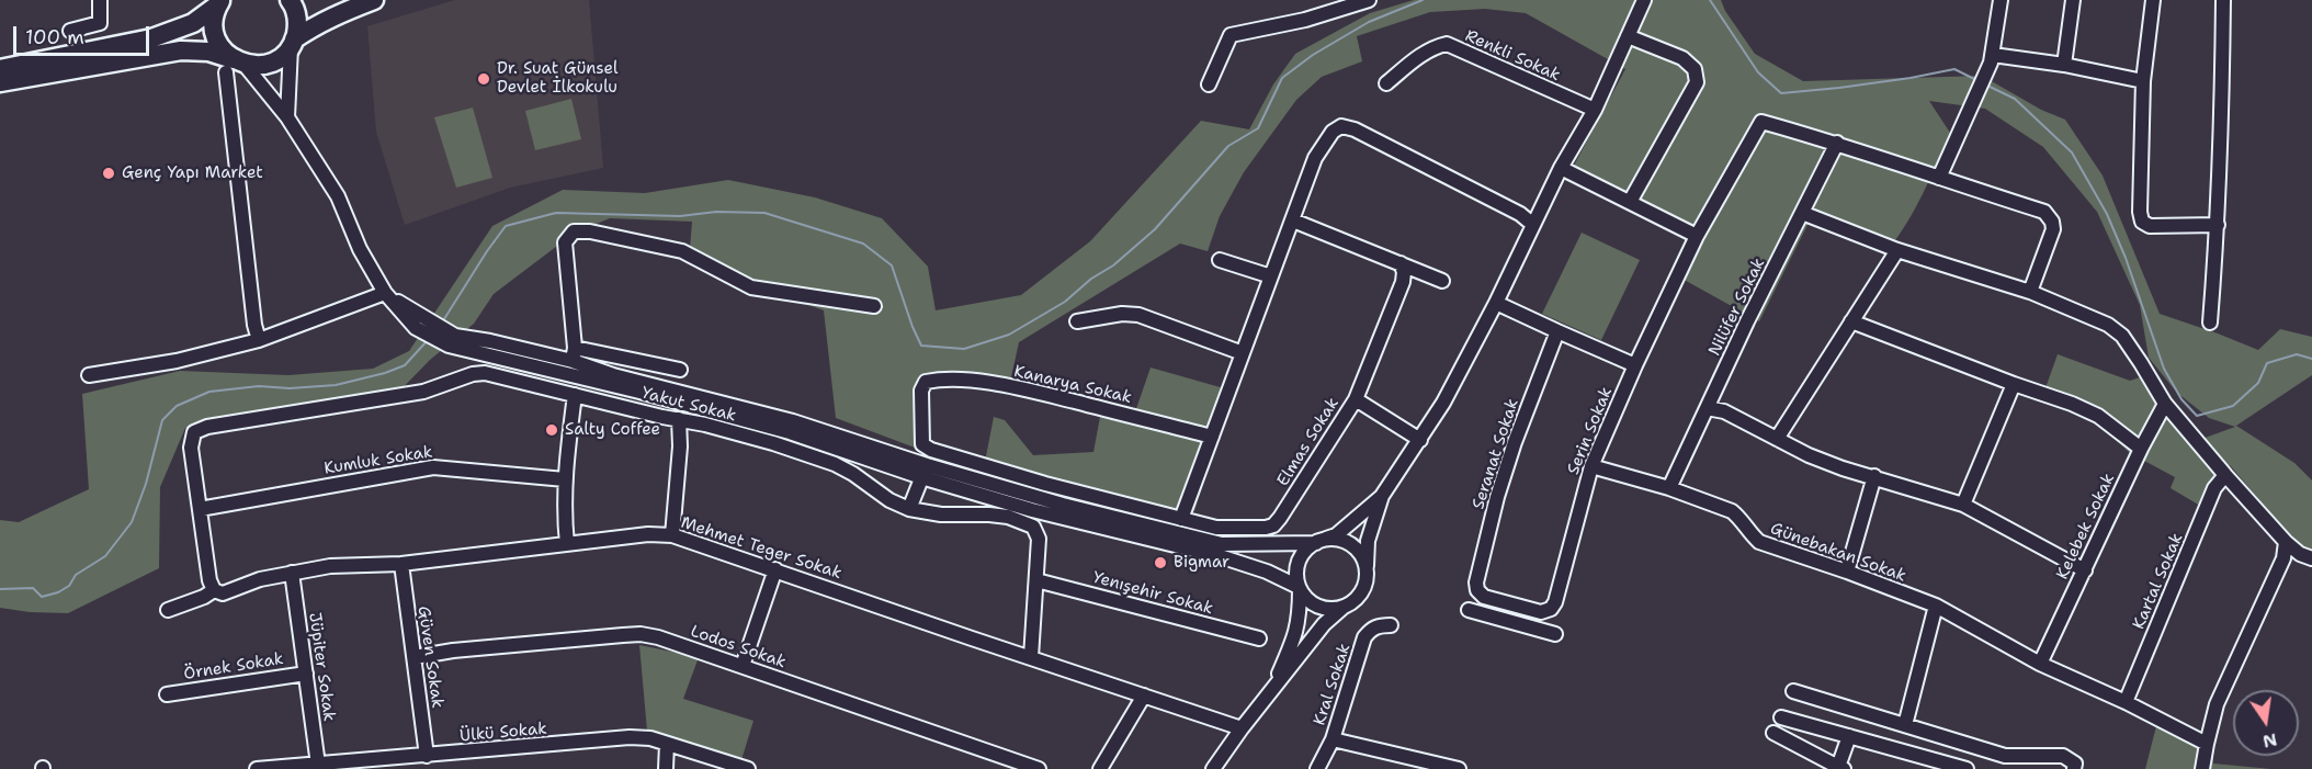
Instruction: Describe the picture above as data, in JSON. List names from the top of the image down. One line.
{"streets":{"street":["Renkli Sokak","Nilüfer Sokak","Kanarya Sokak","Yakut Sokak","Serin Sokak","Elmas Sokak","Seranat Sokak","Kumluk Sokak","Kelebek Sokak","Mehmet Teger Sokak","Günebakan Sokak","Kartal Sokak","Yenışehir Sokak","Lodos Sokak","Güven Sokak","Örnek Sokak","Jüpiter Sokak","Kral Sokak","Ülkü Sokak"]},"crossings":[["Nilüfer Sokak","Serin Sokak"],["Nilüfer Sokak","Günebakan Sokak"],["Kanarya Sokak","Elmas Sokak"],["Yakut Sokak","Kumluk Sokak"],["Yakut Sokak","Mehmet Teger Sokak"],["Yakut Sokak","Yenışehir Sokak"],["Serin Sokak","Seranat Sokak"],["Serin Sokak","Günebakan Sokak"],["Kelebek Sokak","Günebakan Sokak"],["Mehmet Teger Sokak","Güven Sokak"],["Mehmet Teger Sokak","Jüpiter Sokak"],["Günebakan Sokak","Kartal Sokak"],["Lodos Sokak","Güven Sokak"],["Güven Sokak","Ülkü Sokak"],["Örnek Sokak","Jüpiter Sokak"],["Jüpiter Sokak","Ülkü Sokak"]],"places":["Dr. Suat Günsel Devlet İlkokulu","Genç Yapı Market","Salty Coffee","Bigmar"],"scale_bar":"100 m","north":"bottom"}
